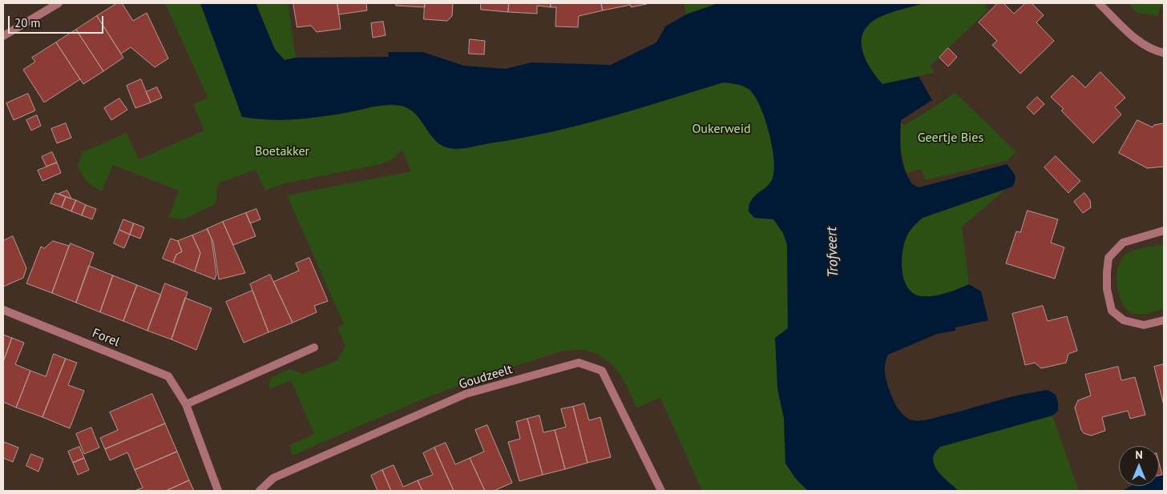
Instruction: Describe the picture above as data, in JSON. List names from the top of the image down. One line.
{"streets":{"street":["Forel","Goudzeelt"]},"water":["Trofveert"],"parks":["Oukerweid","Geertje Bies","Boetakker"],"scale_bar":"20 m","north":"top"}
